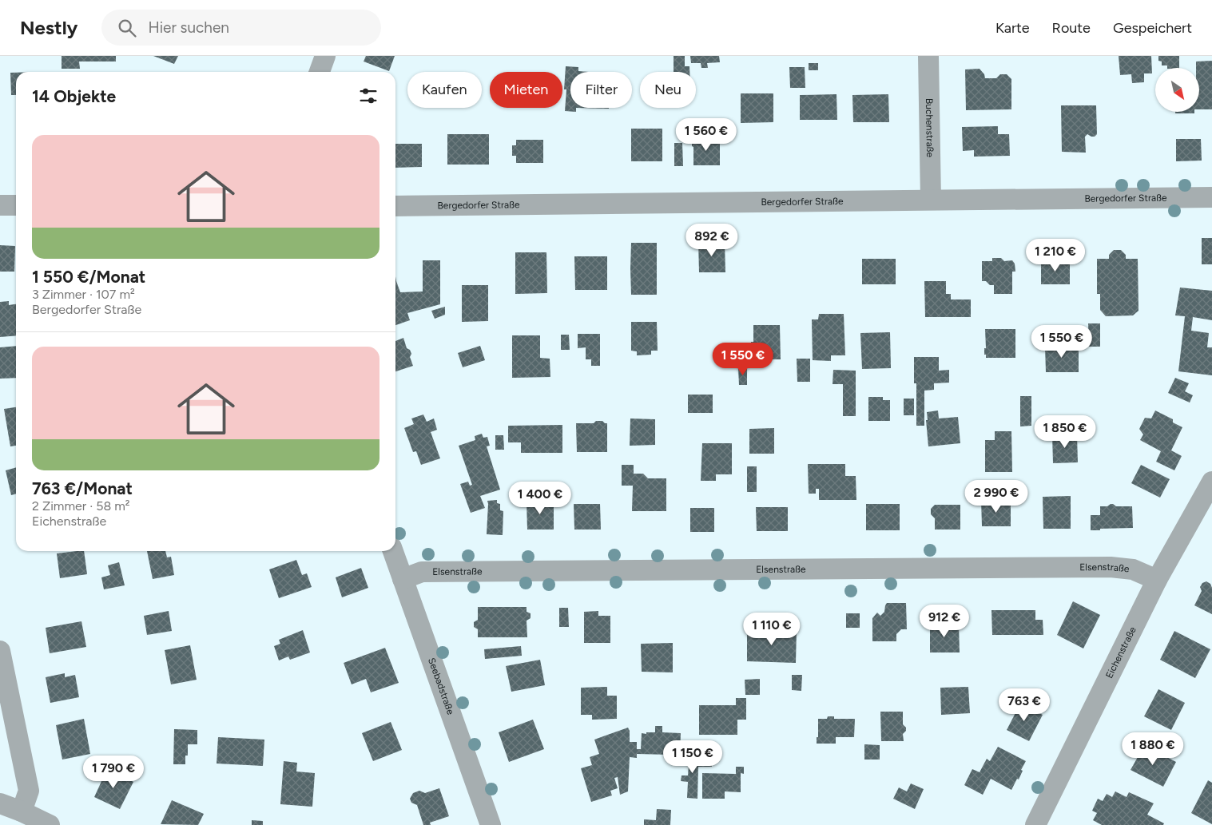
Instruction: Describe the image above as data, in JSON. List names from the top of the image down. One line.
{"streets":{"street":["Buchenstraße","Bergedorfer Straße","Elsenstraße","Eichenstraße","Seebadstraße"]},"crossings":[["Buchenstraße","Bergedorfer Straße"],["Elsenstraße","Eichenstraße"],["Elsenstraße","Seebadstraße"]],"north":"bottom right","page":{"header":"Nestly","search":"Hier suchen","nav":["Karte","Route","Gespeichert"],"chip":["Kaufen","Mieten","Filter","Neu"],"heading":"14 Objekte","price":["1 560 €","892 €","1 210 €","1 550 €","1 550 €","1 850 €","2 990 €","1 400 €","912 €","1 110 €","763 €","1 880 €","1 150 €","1 790 €"],"list":[{"name":"1 550 €/Monat","note":"3 Zimmer · 107 m² · Bergedorfer Straße"},{"name":"763 €/Monat","note":"2 Zimmer · 58 m² · Eichenstraße"}]}}
